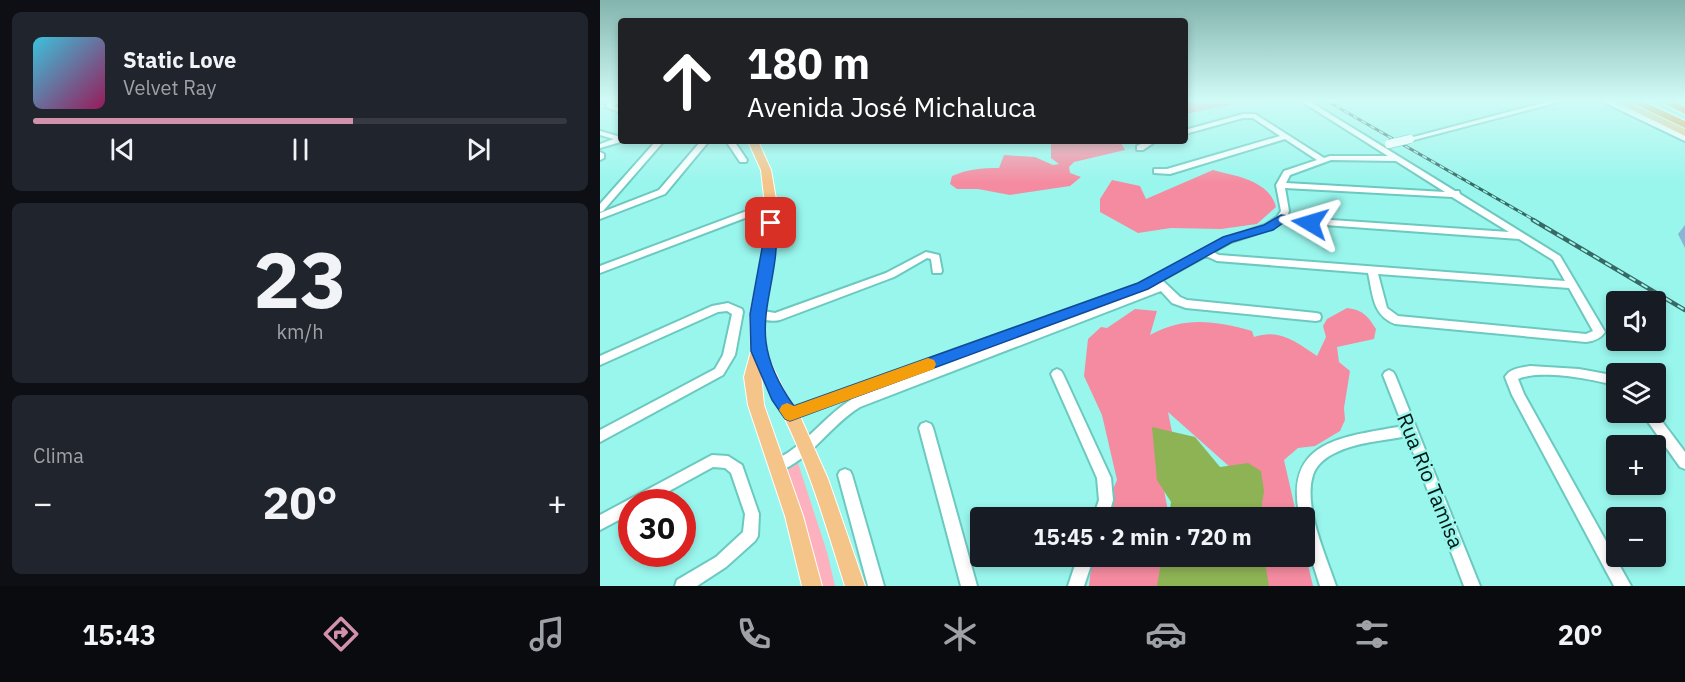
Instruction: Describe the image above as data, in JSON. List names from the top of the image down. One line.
{"streets":{"street":["Rua Rio Tamisa"]},"page":{"turn":["180 m","Avenida José Michaluca"],"song":["Static Love","Velvet Ray"],"tile":[["23","km/h"],"Clima"],"map_buttons":["+","−"],"heat":["−","20°","+"],"limit":"30","trip":"15:45 · 2 min · 720 m","tabs":["15:43","20°"]}}
